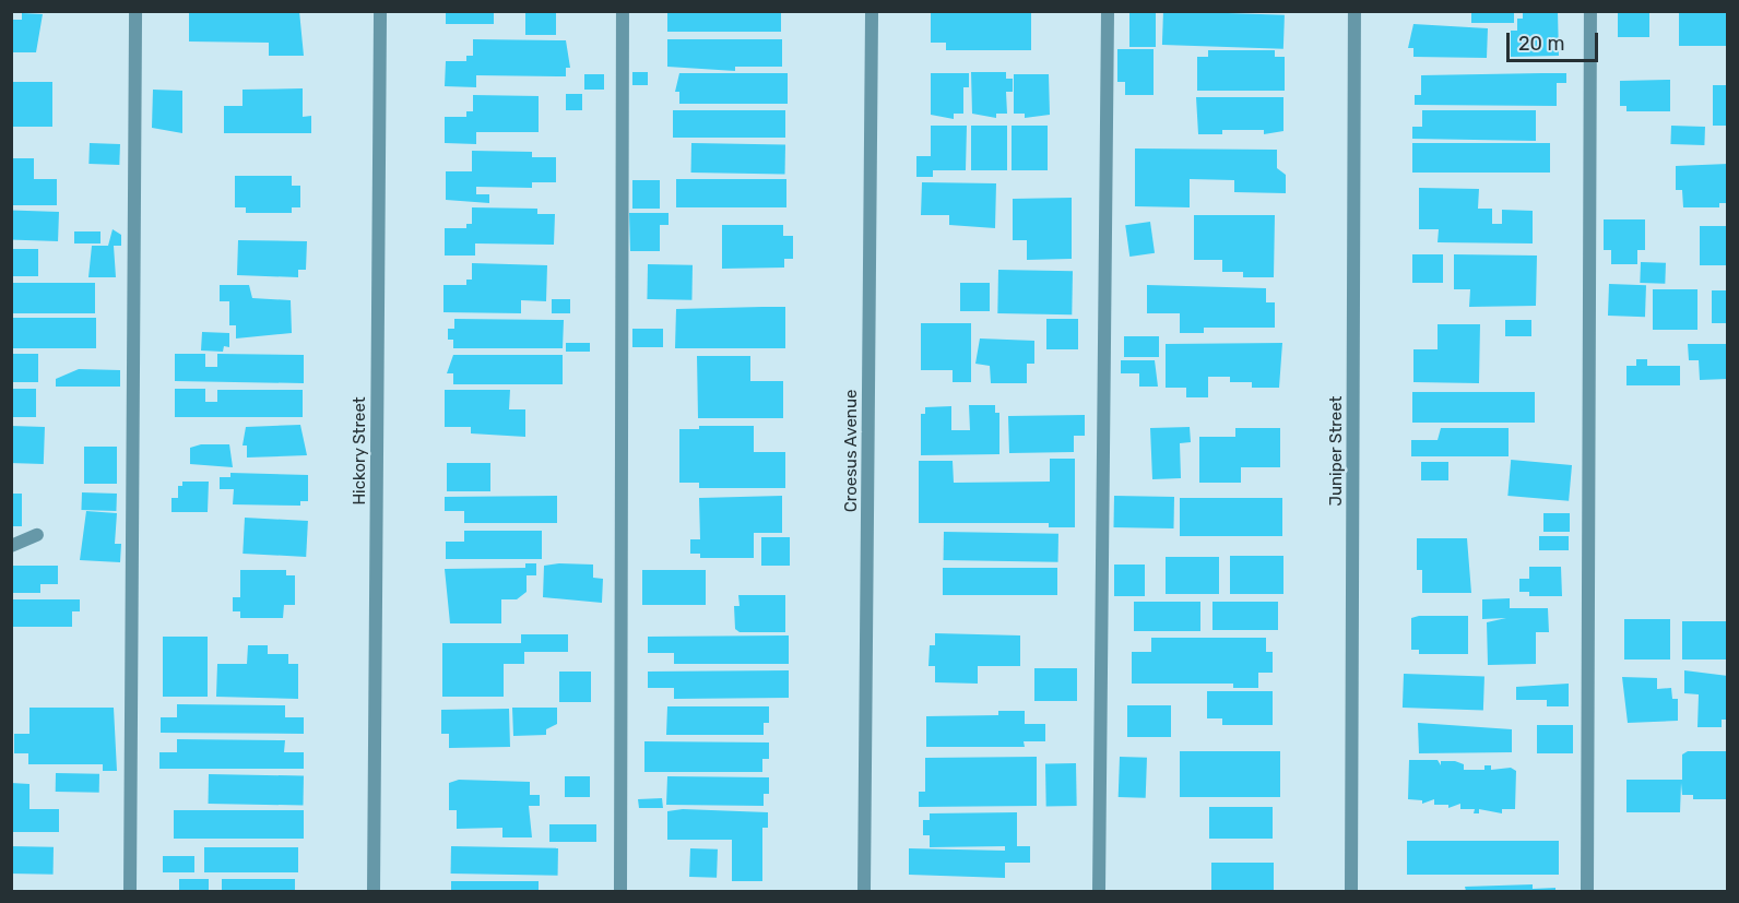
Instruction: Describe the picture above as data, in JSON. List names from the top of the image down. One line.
{"streets":{"street":["Hickory Street","Croesus Avenue","Juniper Street"]},"scale_bar":"20 m"}
